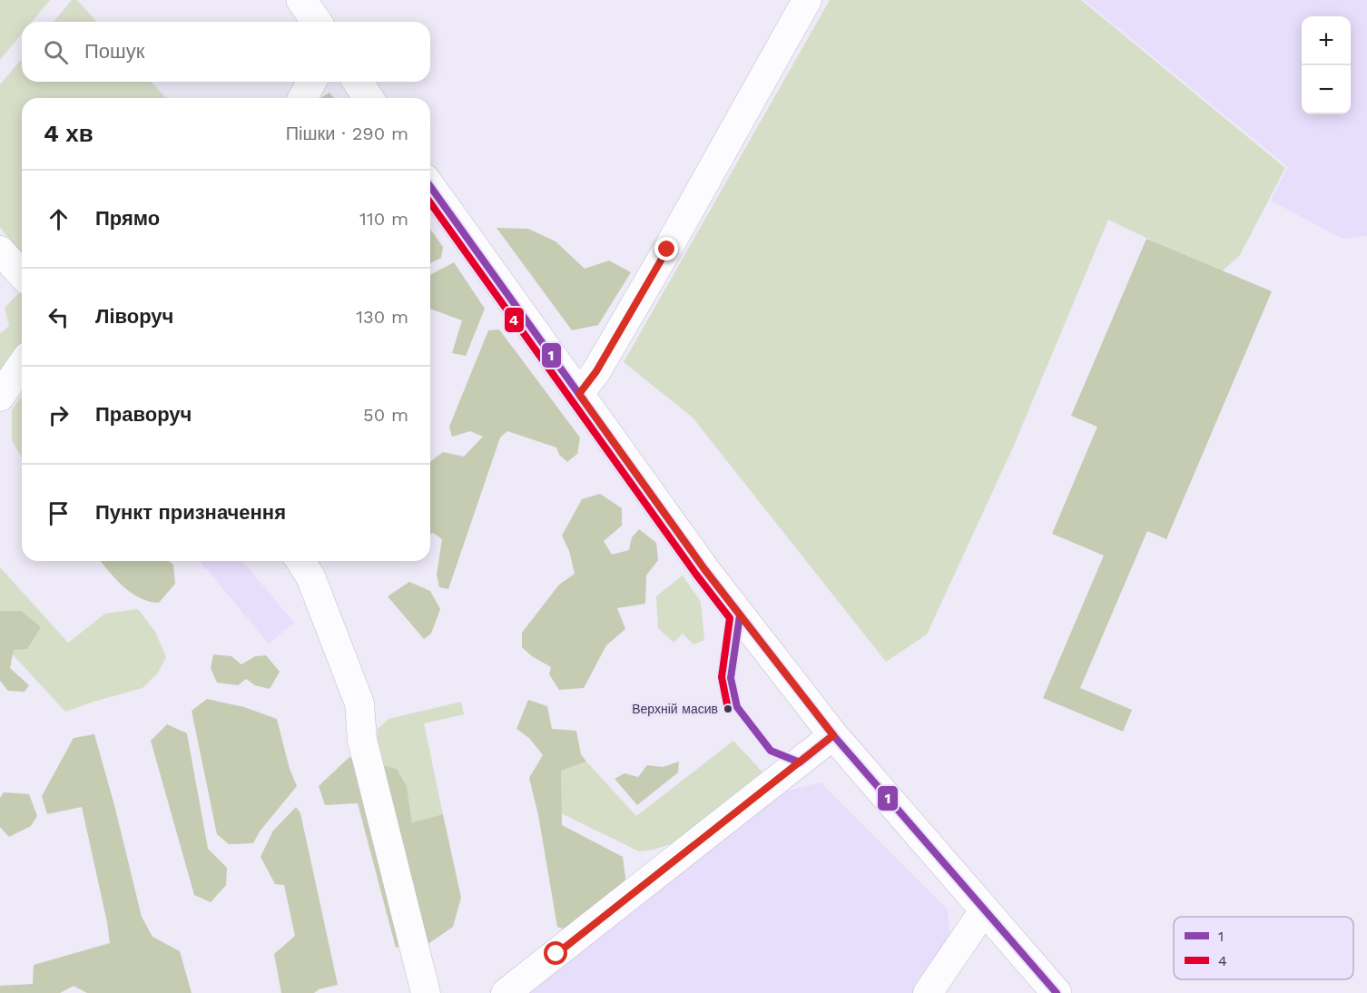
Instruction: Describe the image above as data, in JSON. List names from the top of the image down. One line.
{"places":["Верхній масив"],"lines":["transit line 1","transit line 4"],"legend":["1","4"],"page":{"map_buttons":["+","−"],"search":"Пошук","heading":["4 хв","Пішки · 290 m"],"list":[["Прямо","110 m"],["Ліворуч","130 m"],["Праворуч","50 m"],"Пункт призначення"]}}
